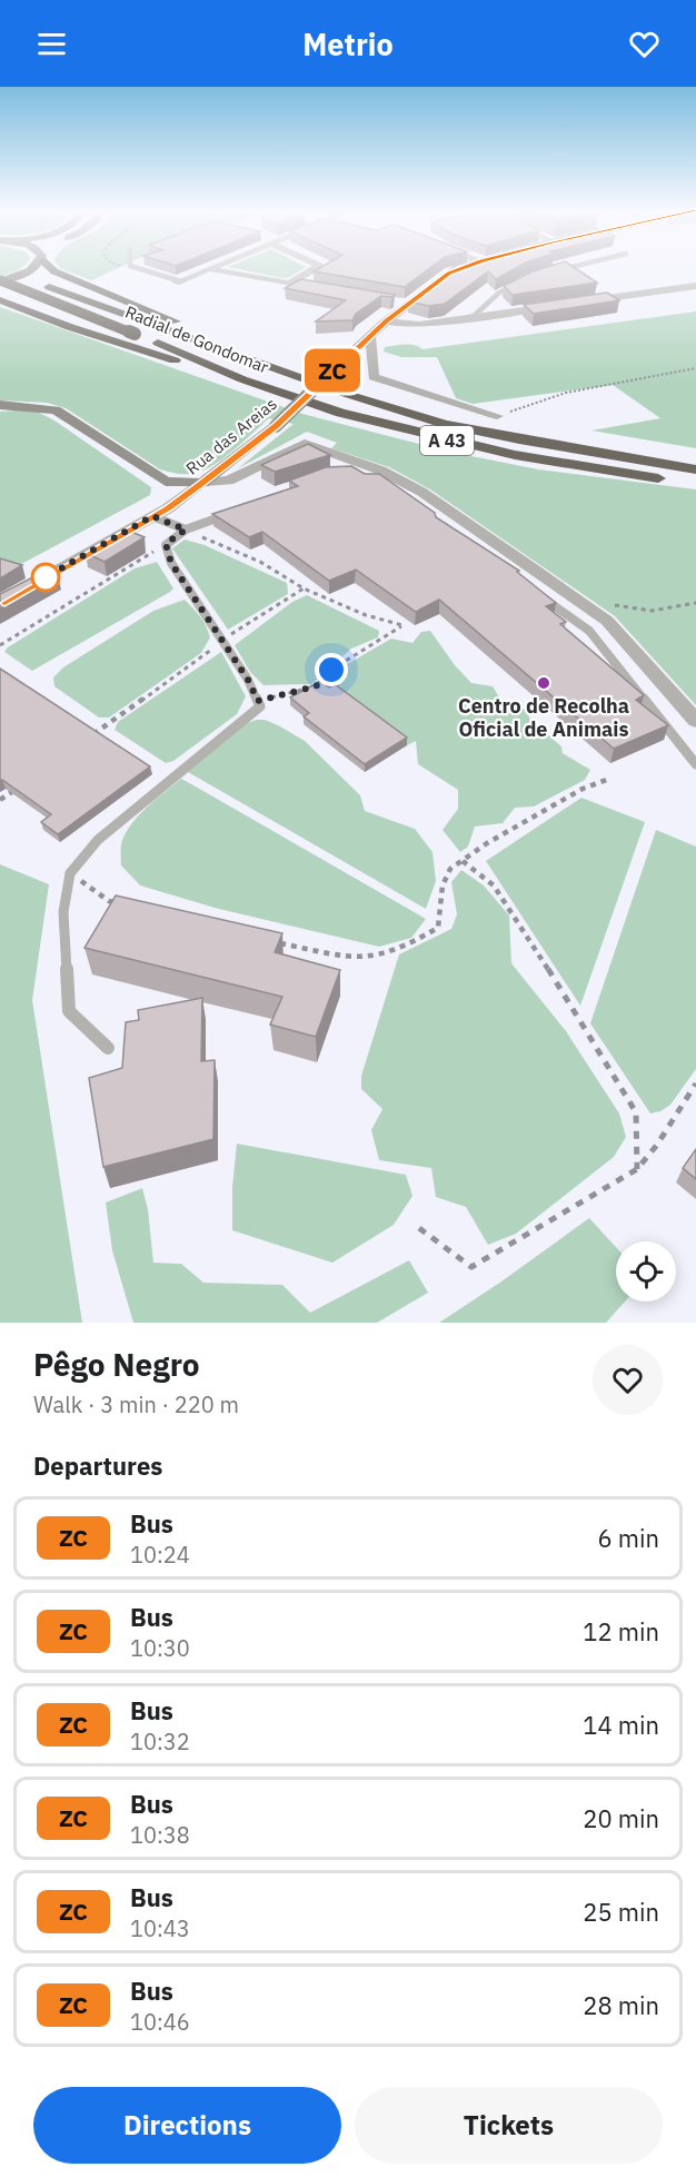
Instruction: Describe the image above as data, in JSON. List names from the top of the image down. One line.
{"streets":{"highway":["Radial de Gondomar","A 43"],"street":["Rua das Areias"]},"places":["Centro de Recolha Oficial de Animais"],"lines":["bus line ZC"],"page":{"header":"Metrio","on_map":"ZC","heading":[["Pêgo Negro","Walk · 3 min · 220 m"],"Departures"],"list":[{"mark":"ZC","name":"Bus","note":"10:24","value":"6 min"},{"mark":"ZC","name":"Bus","note":"10:30","value":"12 min"},{"mark":"ZC","name":"Bus","note":"10:32","value":"14 min"},{"mark":"ZC","name":"Bus","note":"10:38","value":"20 min"},{"mark":"ZC","name":"Bus","note":"10:43","value":"25 min"},{"mark":"ZC","name":"Bus","note":"10:46","value":"28 min"}],"buttons":["Directions","Tickets"]}}
